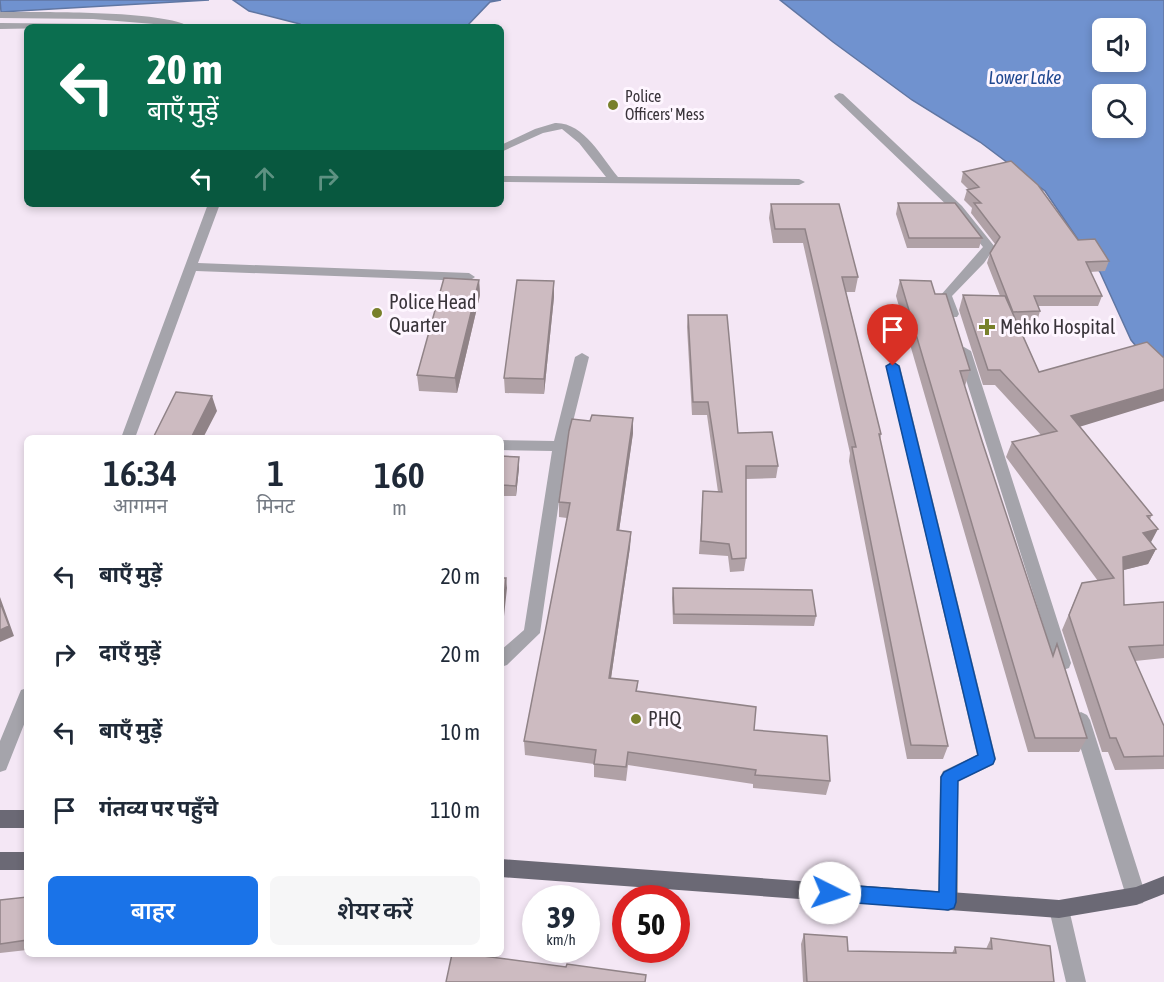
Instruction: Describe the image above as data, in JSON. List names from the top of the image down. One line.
{"water":["Lower Lake"],"places":{"other":["Police Officers' Mess","Police Head Quarter","PHQ"],"health":["Mehko Hospital"]},"page":{"turn":["20 m","बाएँ मुड़ें"],"eta":["16:34","आगमन","1","मिनट","160","m"],"list":[{"name":"बाएँ मुड़ें","value":"20 m"},{"name":"दाएँ मुड़ें","value":"20 m"},{"name":"बाएँ मुड़ें","value":"10 m"},{"name":"गंतव्य पर पहुँचे","value":"110 m"}],"buttons":["बाहर","शेयर करें"],"speed":"39 km/h","limit":"50"}}
